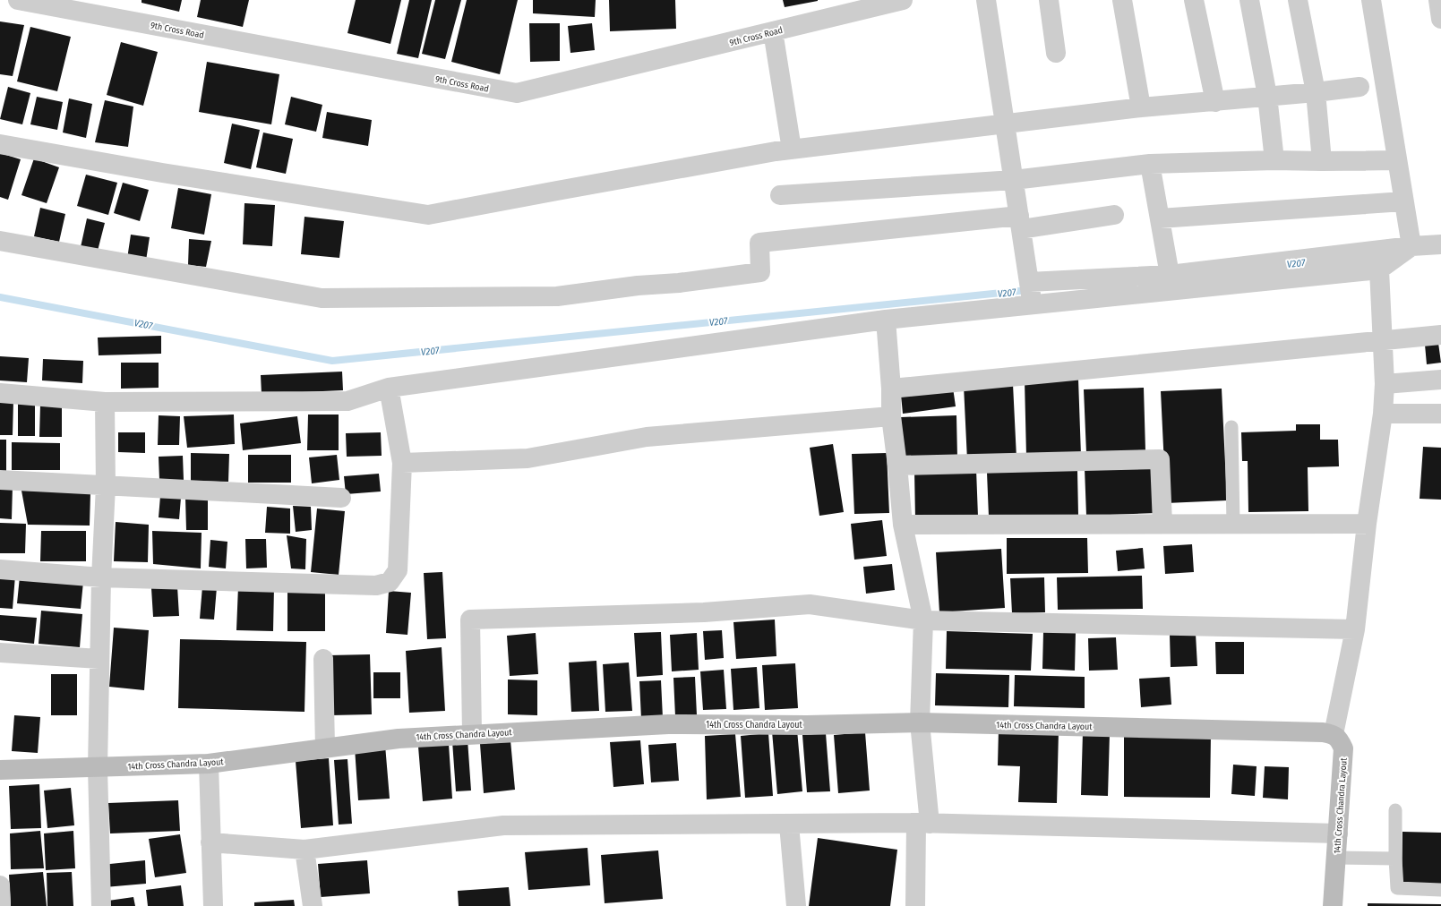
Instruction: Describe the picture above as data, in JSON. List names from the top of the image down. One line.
{"streets":{"main road":["14th Cross Chandra Layout"],"street":["9th Cross Road"]},"water":["V207"]}
